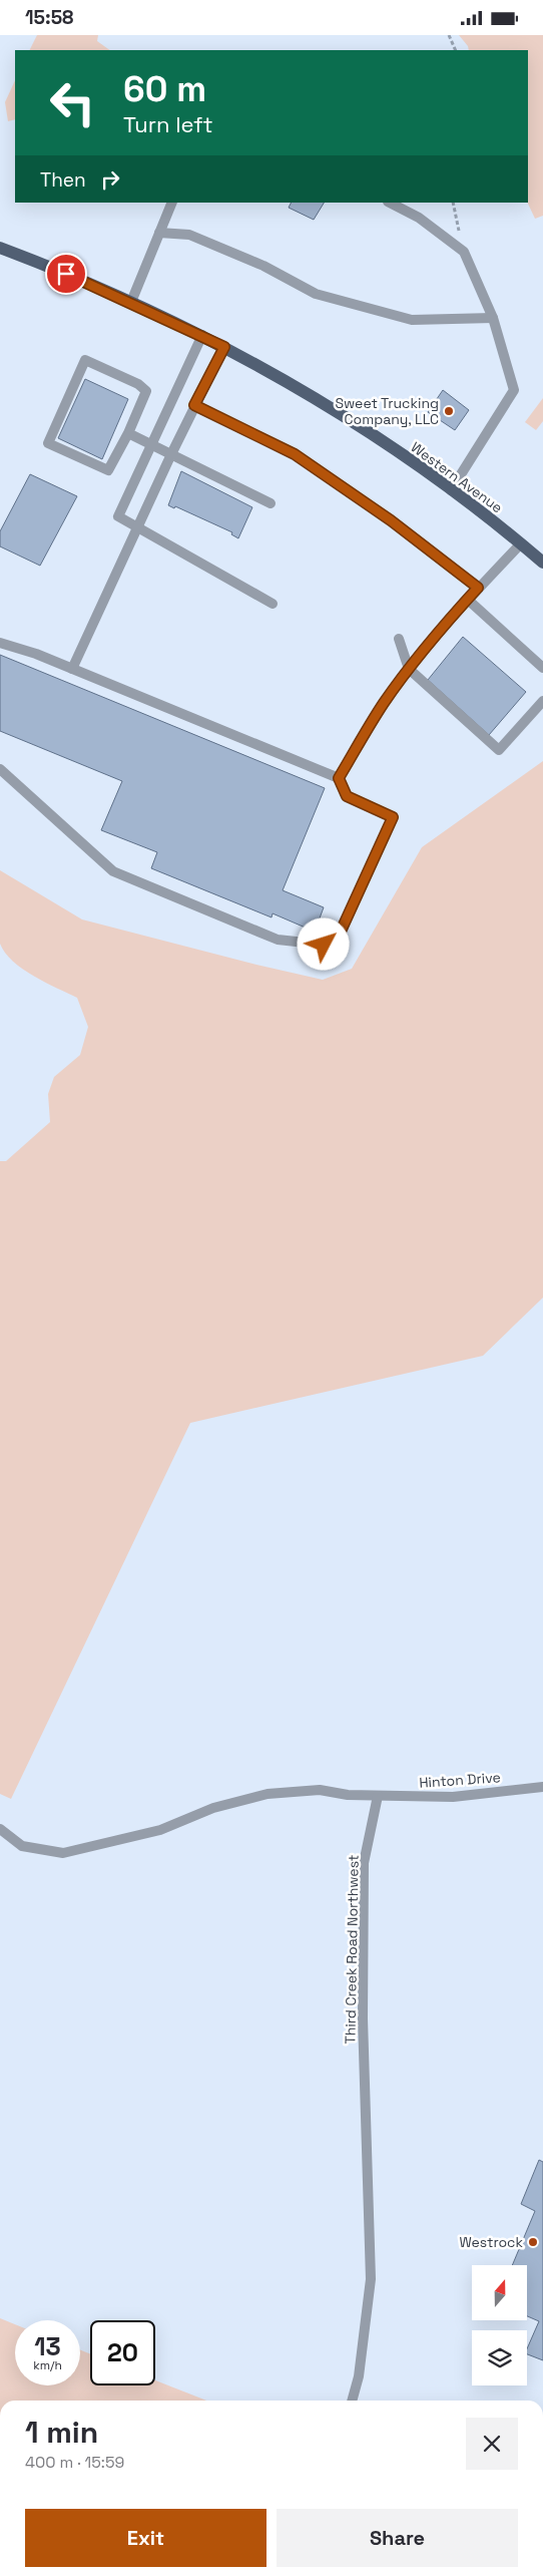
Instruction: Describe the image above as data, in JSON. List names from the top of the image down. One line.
{"streets":{"main road":["Western Avenue"],"street":["Hinton Drive","Third Creek Road Northwest"]},"crossings":[["Hinton Drive","Third Creek Road Northwest"]],"places":["Sweet Trucking Company, LLC","Westrock"],"north":"top","page":{"status":"15:58","turn":["60 m","Turn left"],"then":"Then","speed":"13 km/h","limit":"20","heading":["1 min","400 m · 15:59"],"buttons":["Exit","Share"]}}
